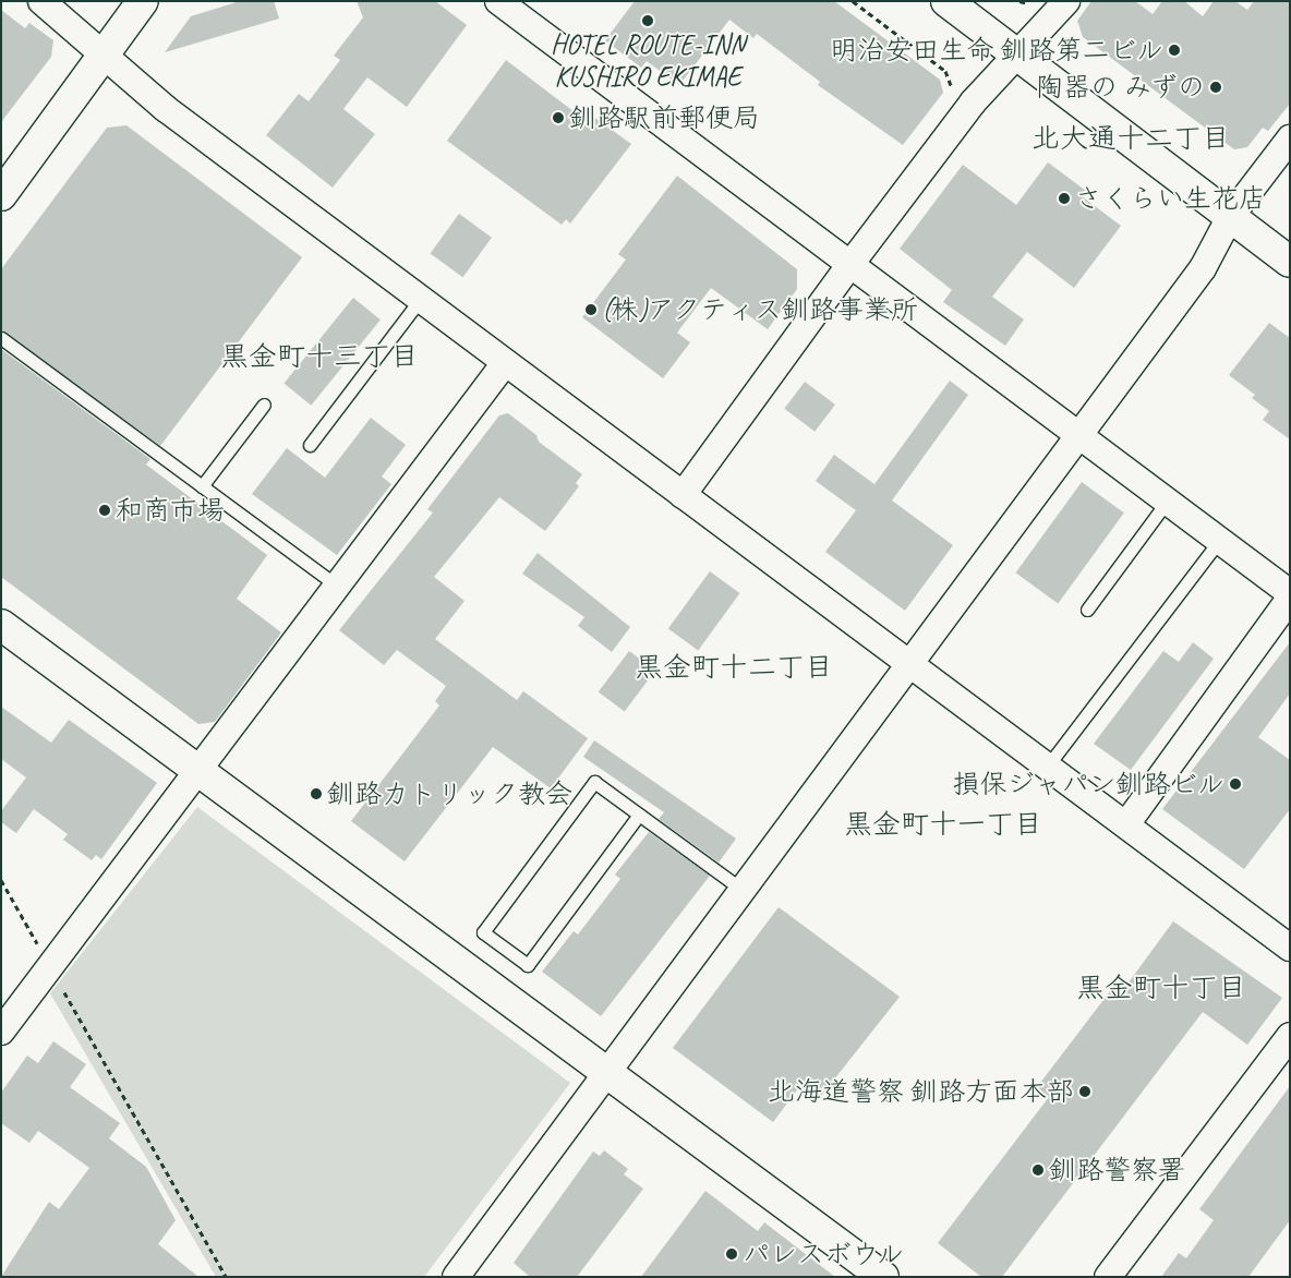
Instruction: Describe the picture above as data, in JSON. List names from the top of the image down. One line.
{"districts":["北大通十二丁目","黒金町十三丁目","黒金町十二丁目","黒金町十一丁目","黒金町十丁目"],"places":["HOTEL ROUTE-INN KUSHIRO EKIMAE","明治安田生命 釧路第二ビル","陶器の みずの","釧路駅前郵便局","さくらい生花店","(株)アクティス釧路事業所","和商市場","損保ジャパン釧路ビル","釧路カトリック教会","北海道警察 釧路方面本部","釧路警察署","パレスボウル"]}
